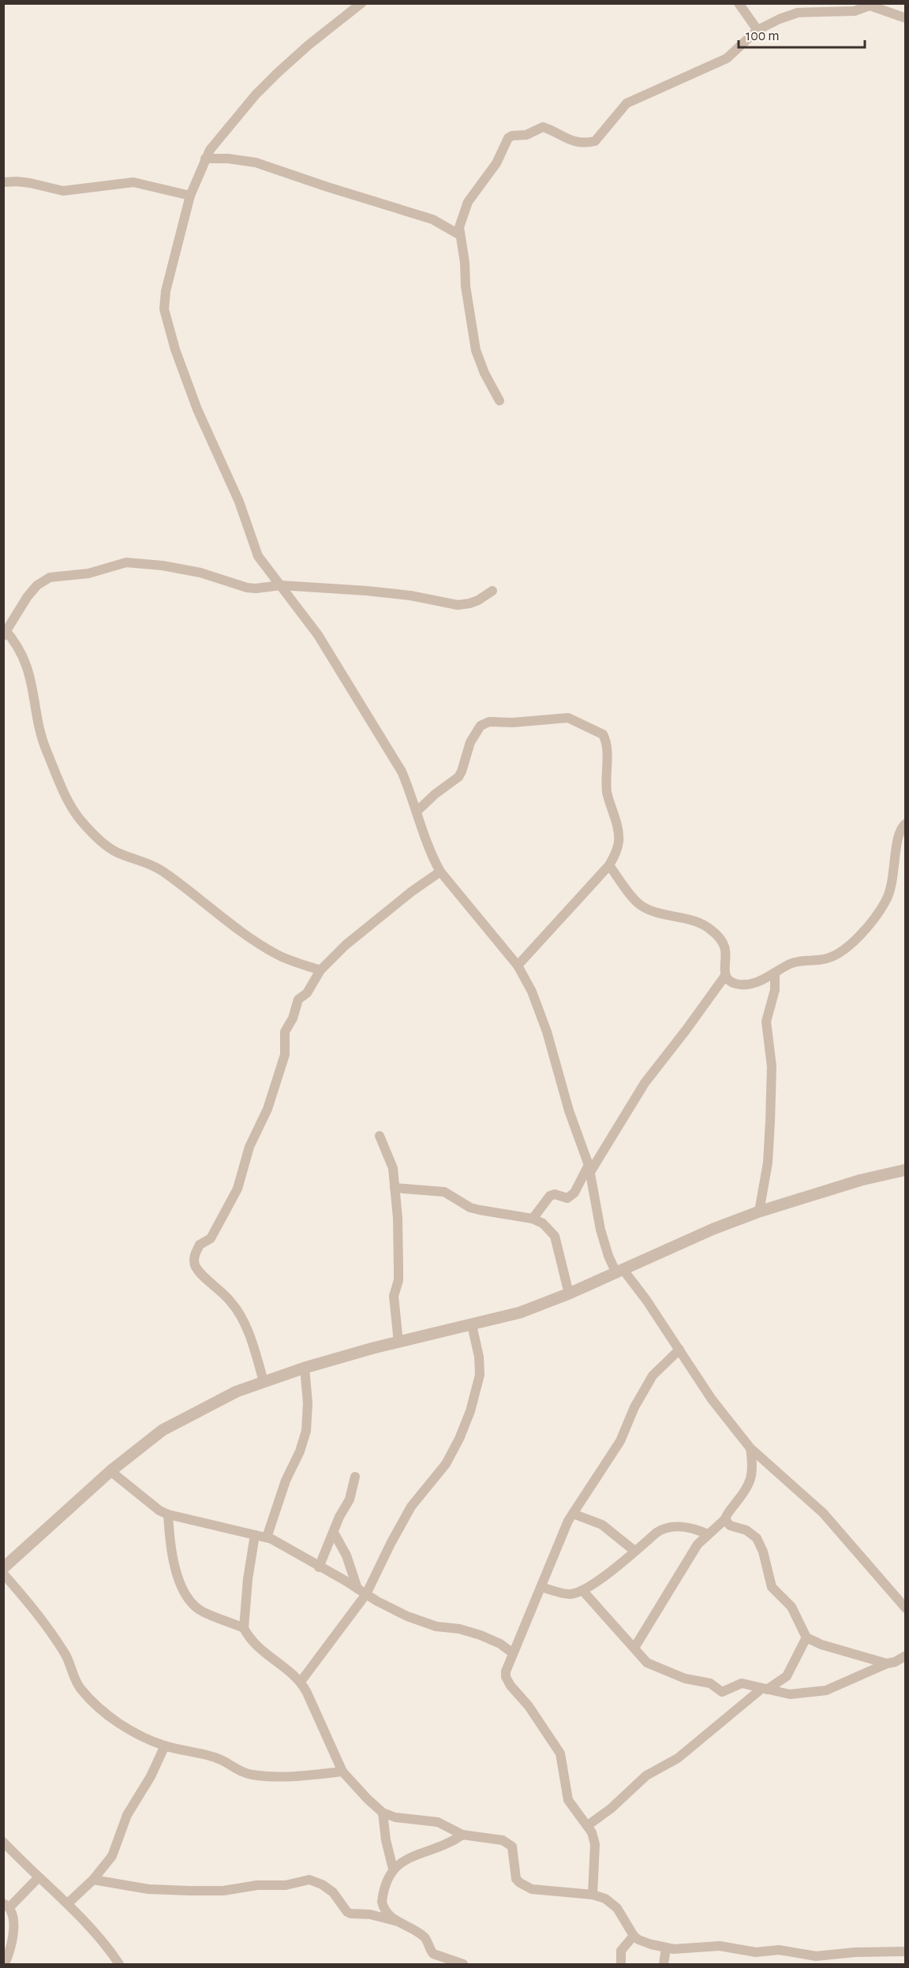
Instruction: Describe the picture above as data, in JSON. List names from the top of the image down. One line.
{"scale_bar":"100 m"}
